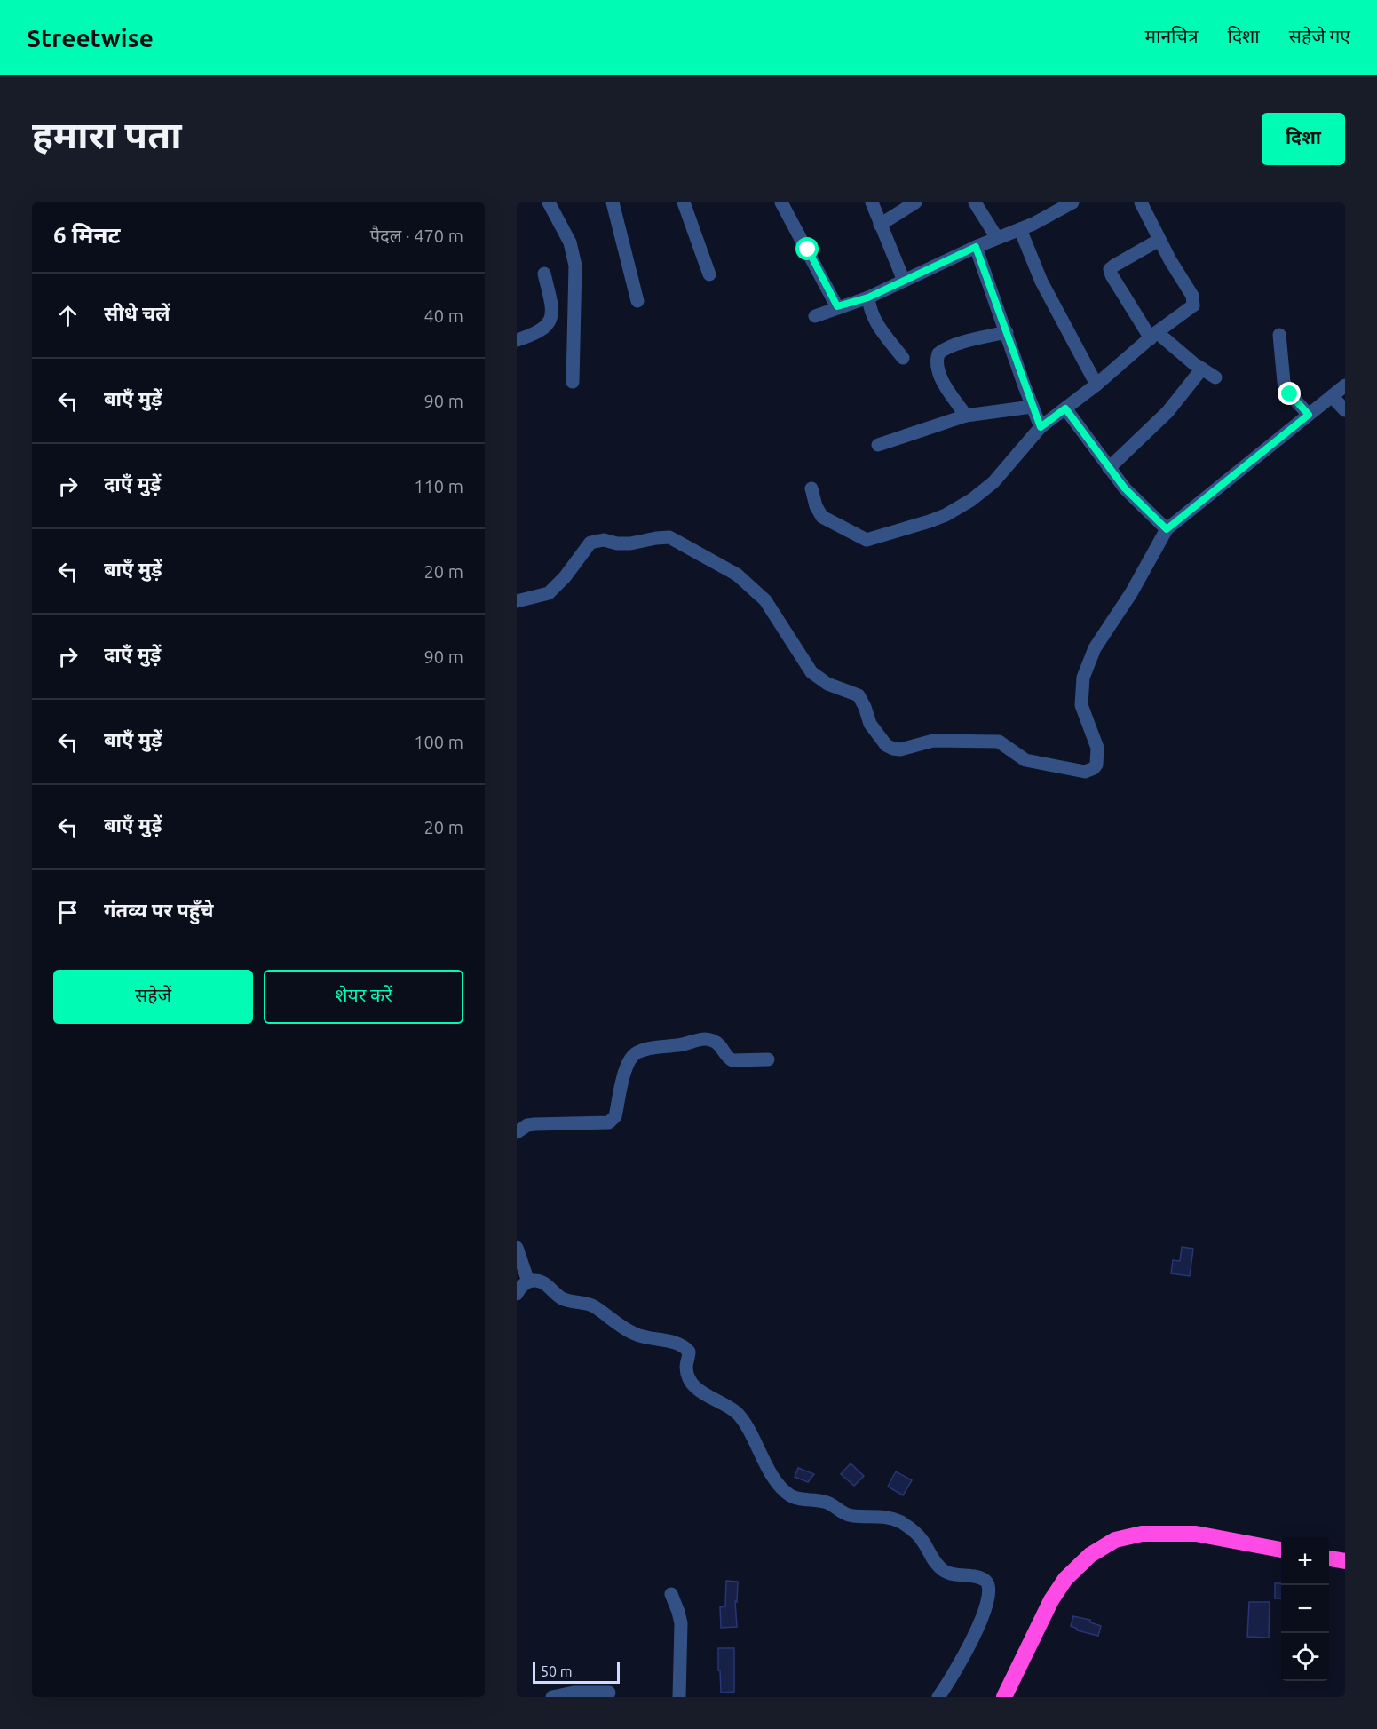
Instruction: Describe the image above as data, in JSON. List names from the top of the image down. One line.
{"scale_bar":"50 m","page":{"header":"Streetwise","nav":["मानचित्र","दिशा","सहेजे गए"],"buttons":["दिशा",["सहेजें","शेयर करें"]],"title":"हमारा पता","heading":["6 मिनट","पैदल · 470 m"],"list":[["सीधे चलें","40 m"],["बाएँ मुड़ें","90 m"],["दाएँ मुड़ें","110 m"],["बाएँ मुड़ें","20 m"],["दाएँ मुड़ें","90 m"],["बाएँ मुड़ें","100 m"],["बाएँ मुड़ें","20 m"],"गंतव्य पर पहुँचे"],"map_buttons":["+","−"],"scale":"50 m"}}
